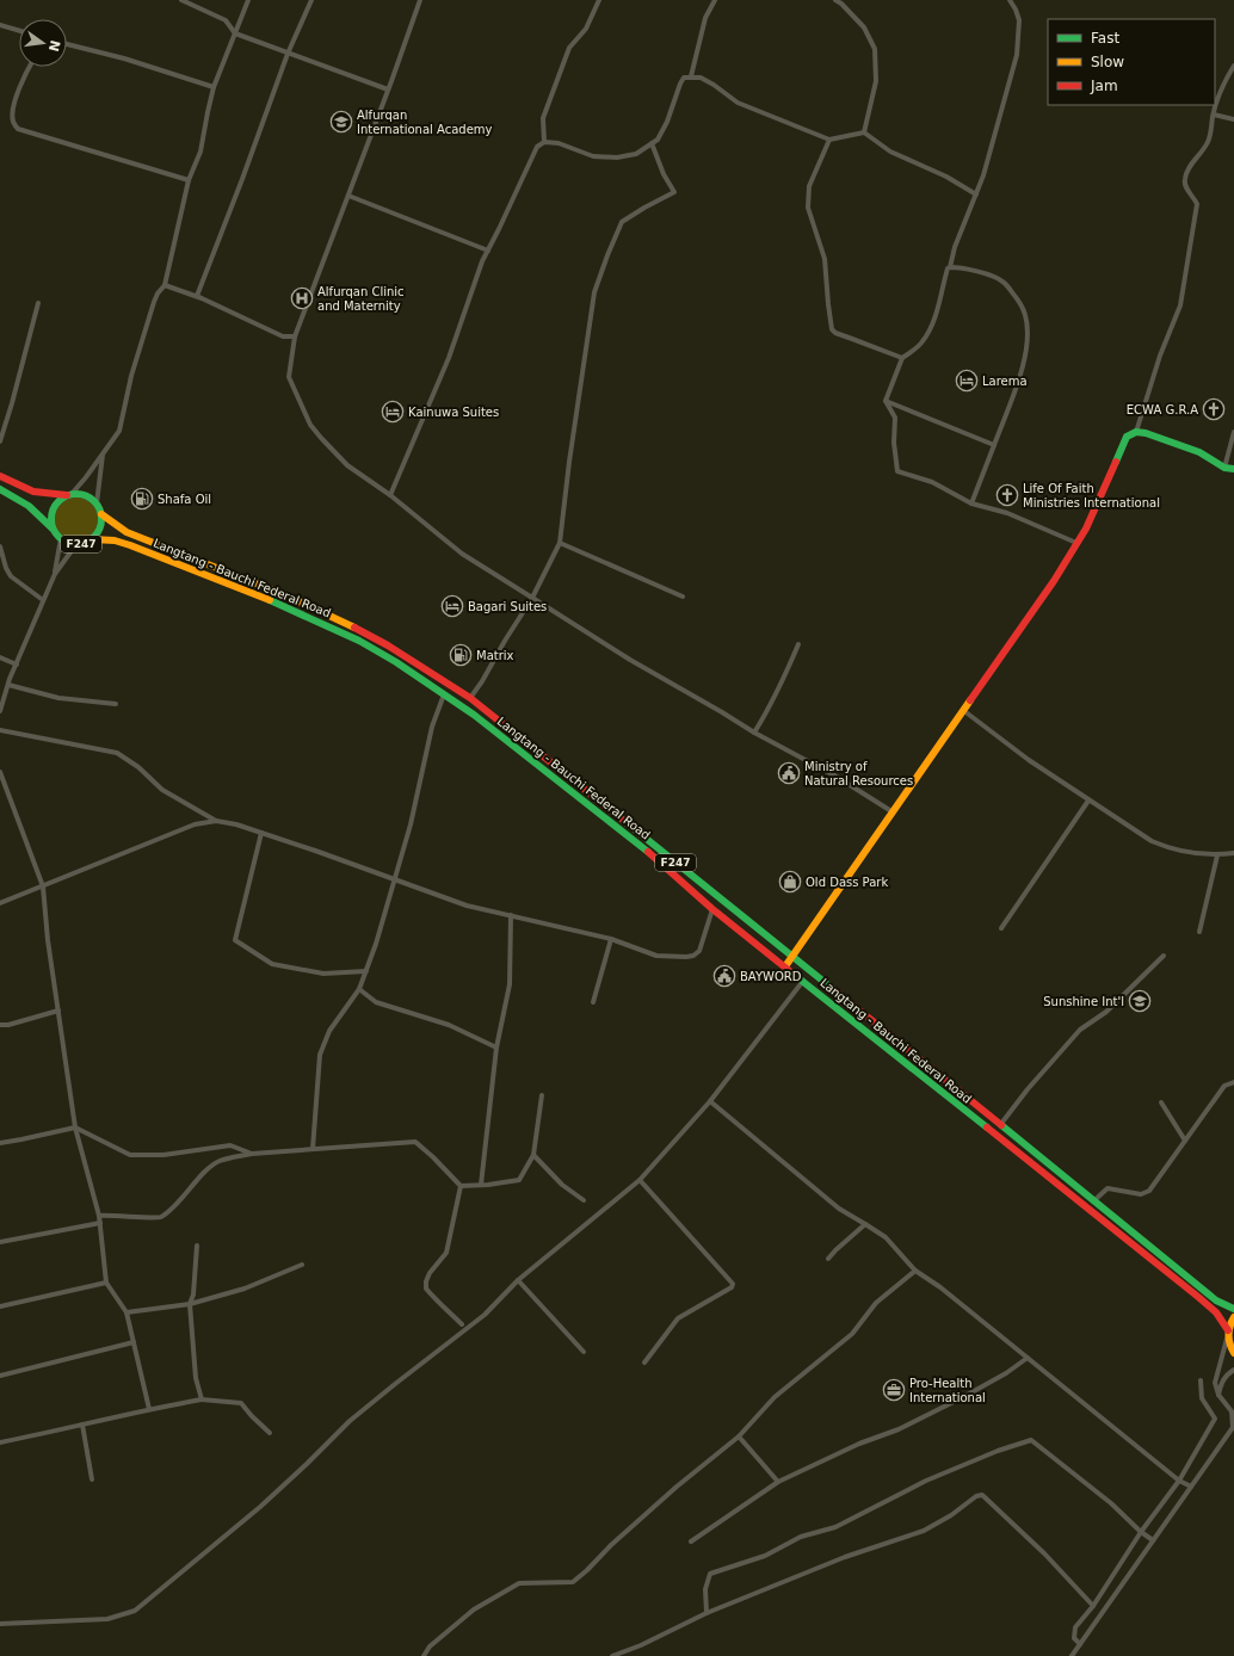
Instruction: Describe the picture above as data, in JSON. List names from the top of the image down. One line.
{"streets":{"main road":["F247","Langtang - Bauchi Federal Road"]},"crossings":[["F247","Langtang - Bauchi Federal Road"]],"places":{"school or university":["Alfurqan International Academy","Sunshine Int'l"],"hospital":["Alfurqan Clinic and Maternity"],"hotel":["Larema","Kainuwa Suites","Bagari Suites"],"church":["ECWA G.R.A","Life Of Faith Ministries International"],"fuel station":["Shafa Oil","Matrix"],"public building":["Ministry of Natural Resources","BAYWORD"],"shop":["Old Dass Park"],"office":["Pro-Health International"]},"legend":["Fast","Slow","Jam"],"north":"right"}
